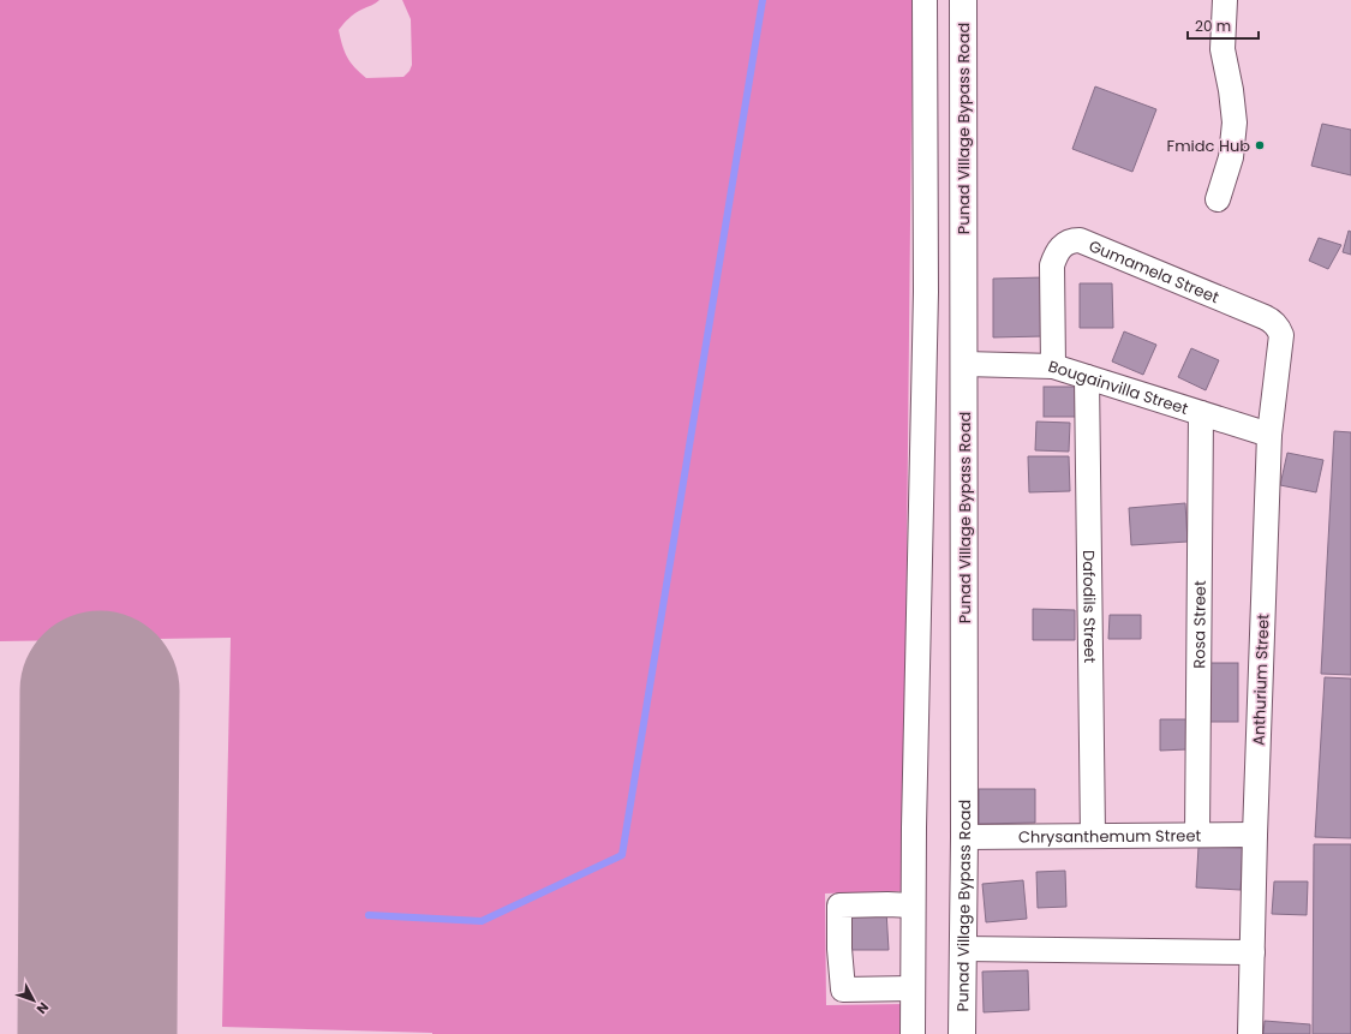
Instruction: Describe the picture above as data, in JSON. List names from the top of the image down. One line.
{"streets":{"main road":["Punad Village Bypass Road"],"street":["Gumamela Street","Bougainvilla Street","Dafodils Street","Rosa Street","Anthurium Street","Chrysanthemum Street"]},"crossings":[["Punad Village Bypass Road","Bougainvilla Street"],["Punad Village Bypass Road","Chrysanthemum Street"],["Gumamela Street","Bougainvilla Street"],["Gumamela Street","Anthurium Street"],["Bougainvilla Street","Dafodils Street"],["Bougainvilla Street","Rosa Street"],["Bougainvilla Street","Anthurium Street"],["Dafodils Street","Chrysanthemum Street"],["Rosa Street","Chrysanthemum Street"],["Anthurium Street","Chrysanthemum Street"]],"places":["Fmidc Hub"],"scale_bar":"20 m","north":"bottom right"}
